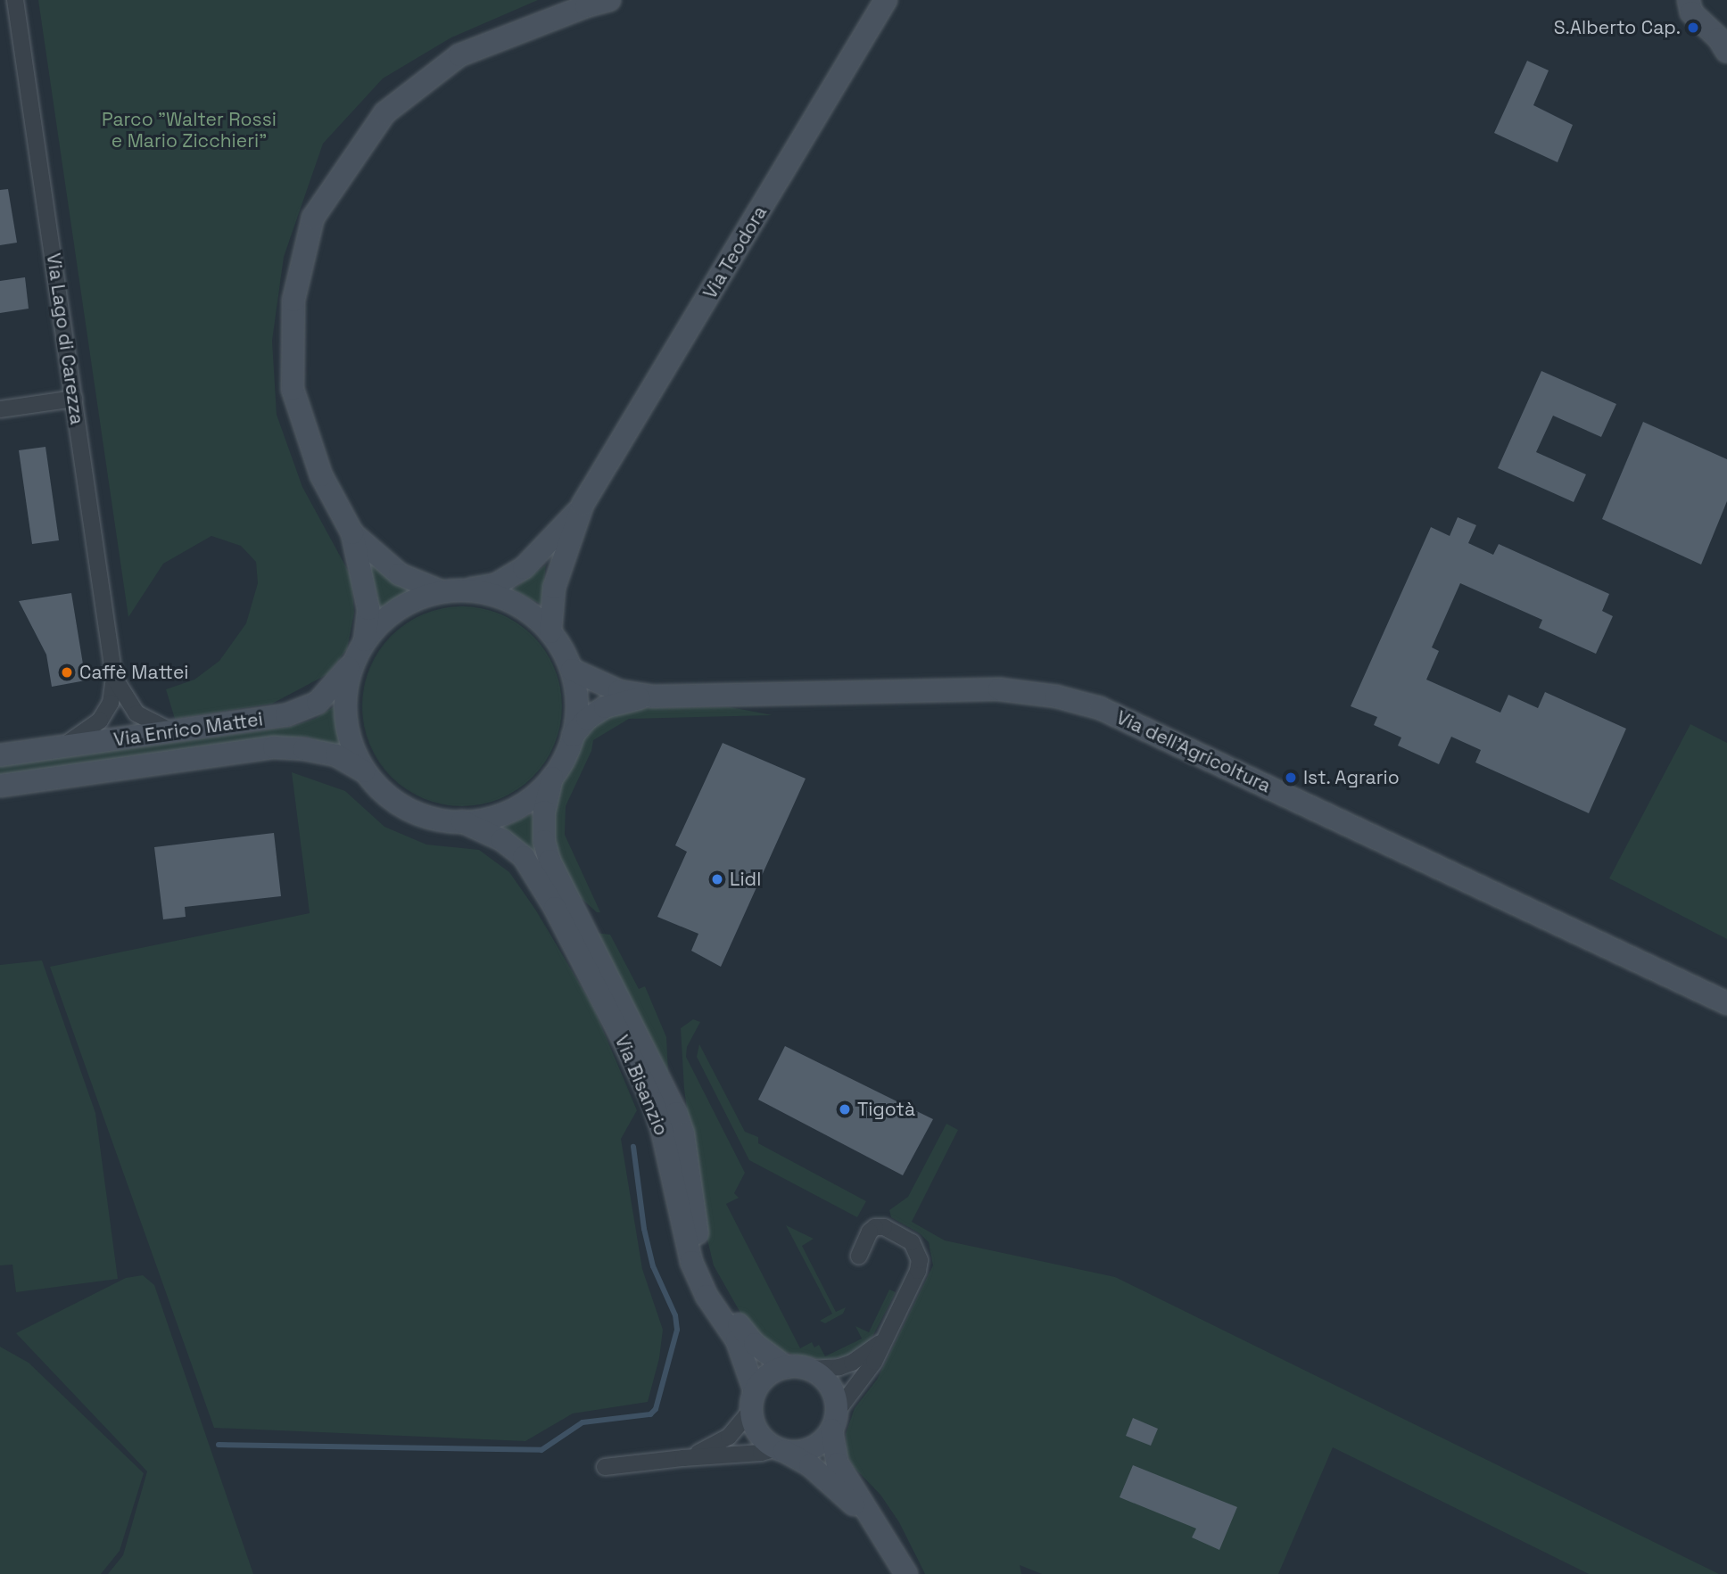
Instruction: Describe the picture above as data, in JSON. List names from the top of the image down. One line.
{"streets":{"main road":["Via Teodora","Via Enrico Mattei","Via dell'Agricoltura","Via Bisanzio"],"street":["Via Lago di Carezza"]},"crossings":[["Via Lago di Carezza","Via Enrico Mattei"]],"parks":["Parco \"Walter Rossi e Mario Zicchieri\""],"places":["S.Alberto Cap.","Caffè Mattei","Ist. Agrario","Lidl","Tigotà"]}
